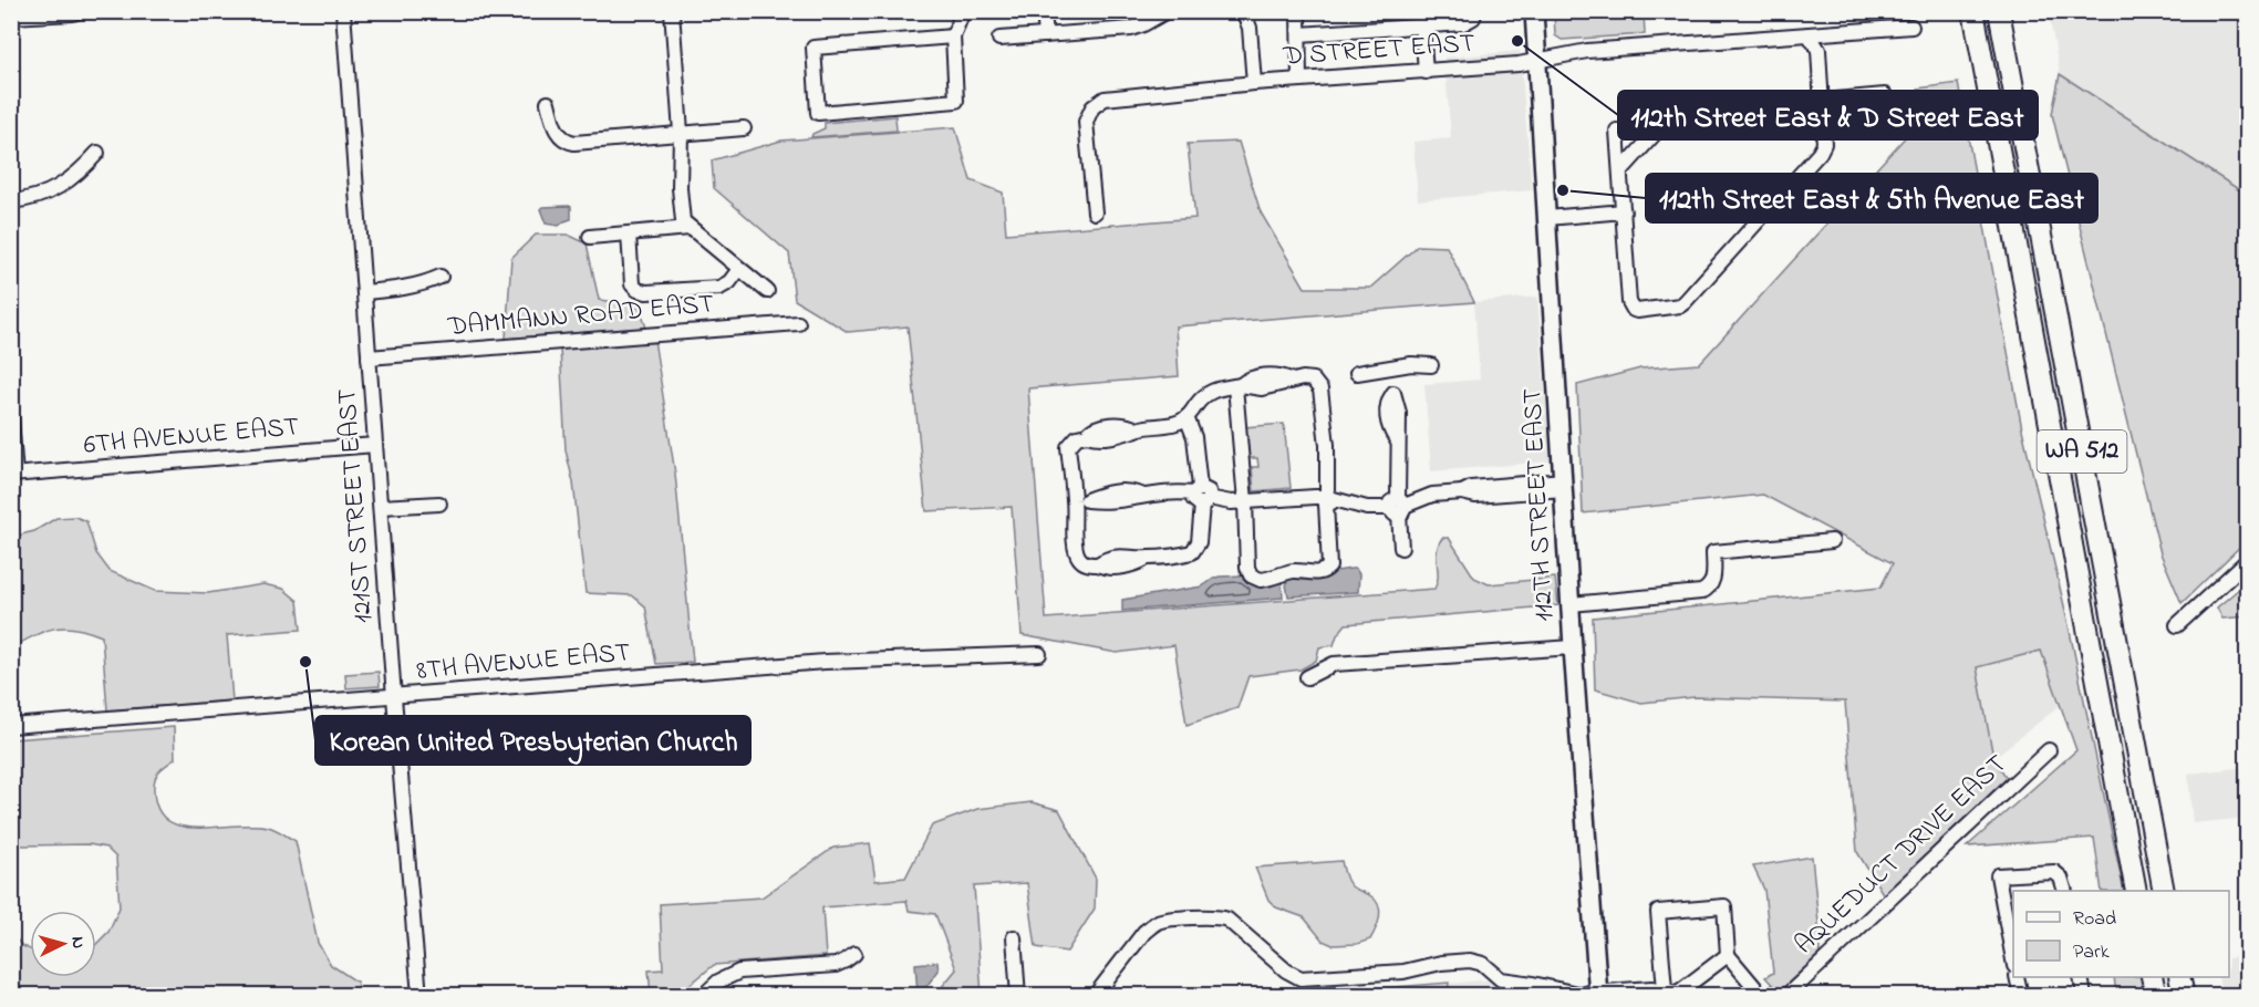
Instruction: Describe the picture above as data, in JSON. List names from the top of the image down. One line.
{"streets":{"highway":["WA 512"],"main road":["112TH STREET EAST"],"street":["D STREET EAST","DAMMANN ROAD EAST","6TH AVENUE EAST","121ST STREET EAST","8TH AVENUE EAST","AQUEDUCT DRIVE EAST"]},"crossings":[["D STREET EAST","112TH STREET EAST"],["DAMMANN ROAD EAST","121ST STREET EAST"],["6TH AVENUE EAST","121ST STREET EAST"],["121ST STREET EAST","8TH AVENUE EAST"]],"places":["112th Street East & D Street East","112th Street East & 5th Avenue East","Korean United Presbyterian Church"],"legend":["Road","Park"],"north":"right"}
